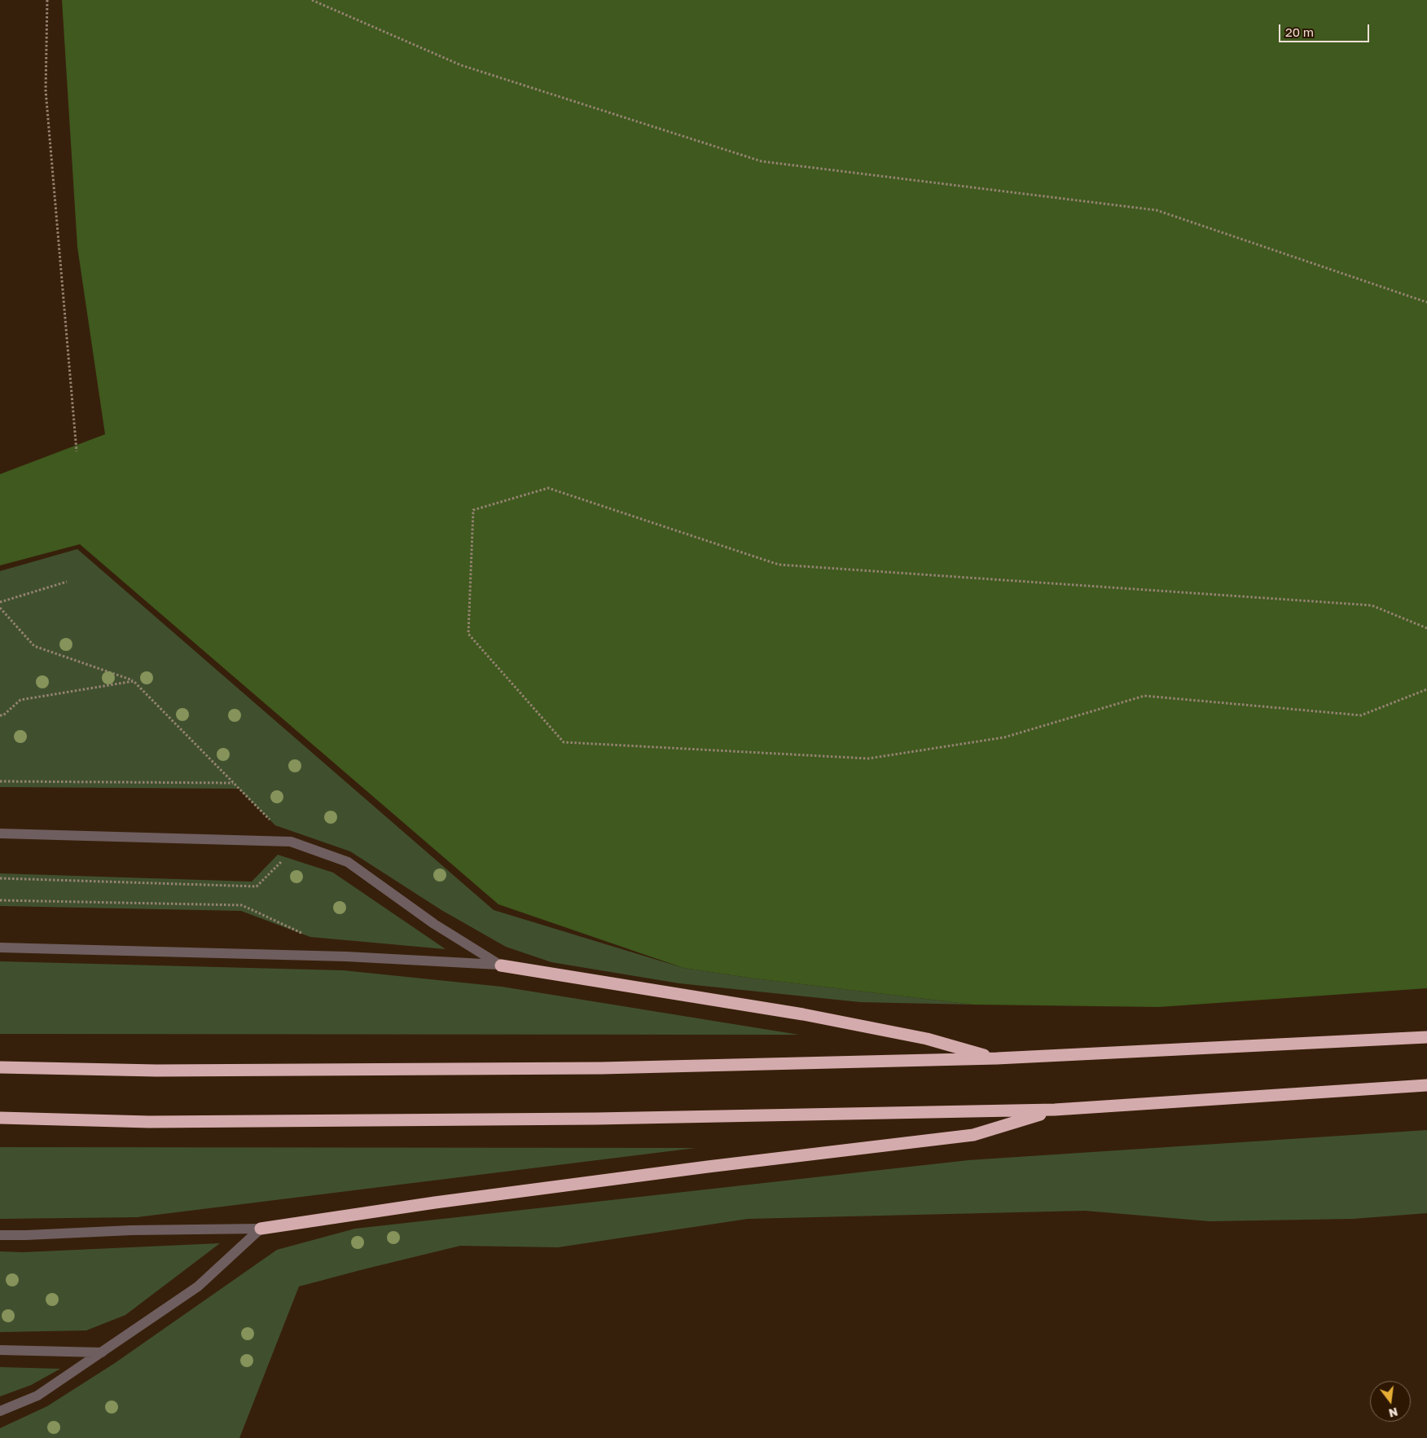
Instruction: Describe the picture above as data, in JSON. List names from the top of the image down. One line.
{"scale_bar":"20 m","north":"bottom"}
